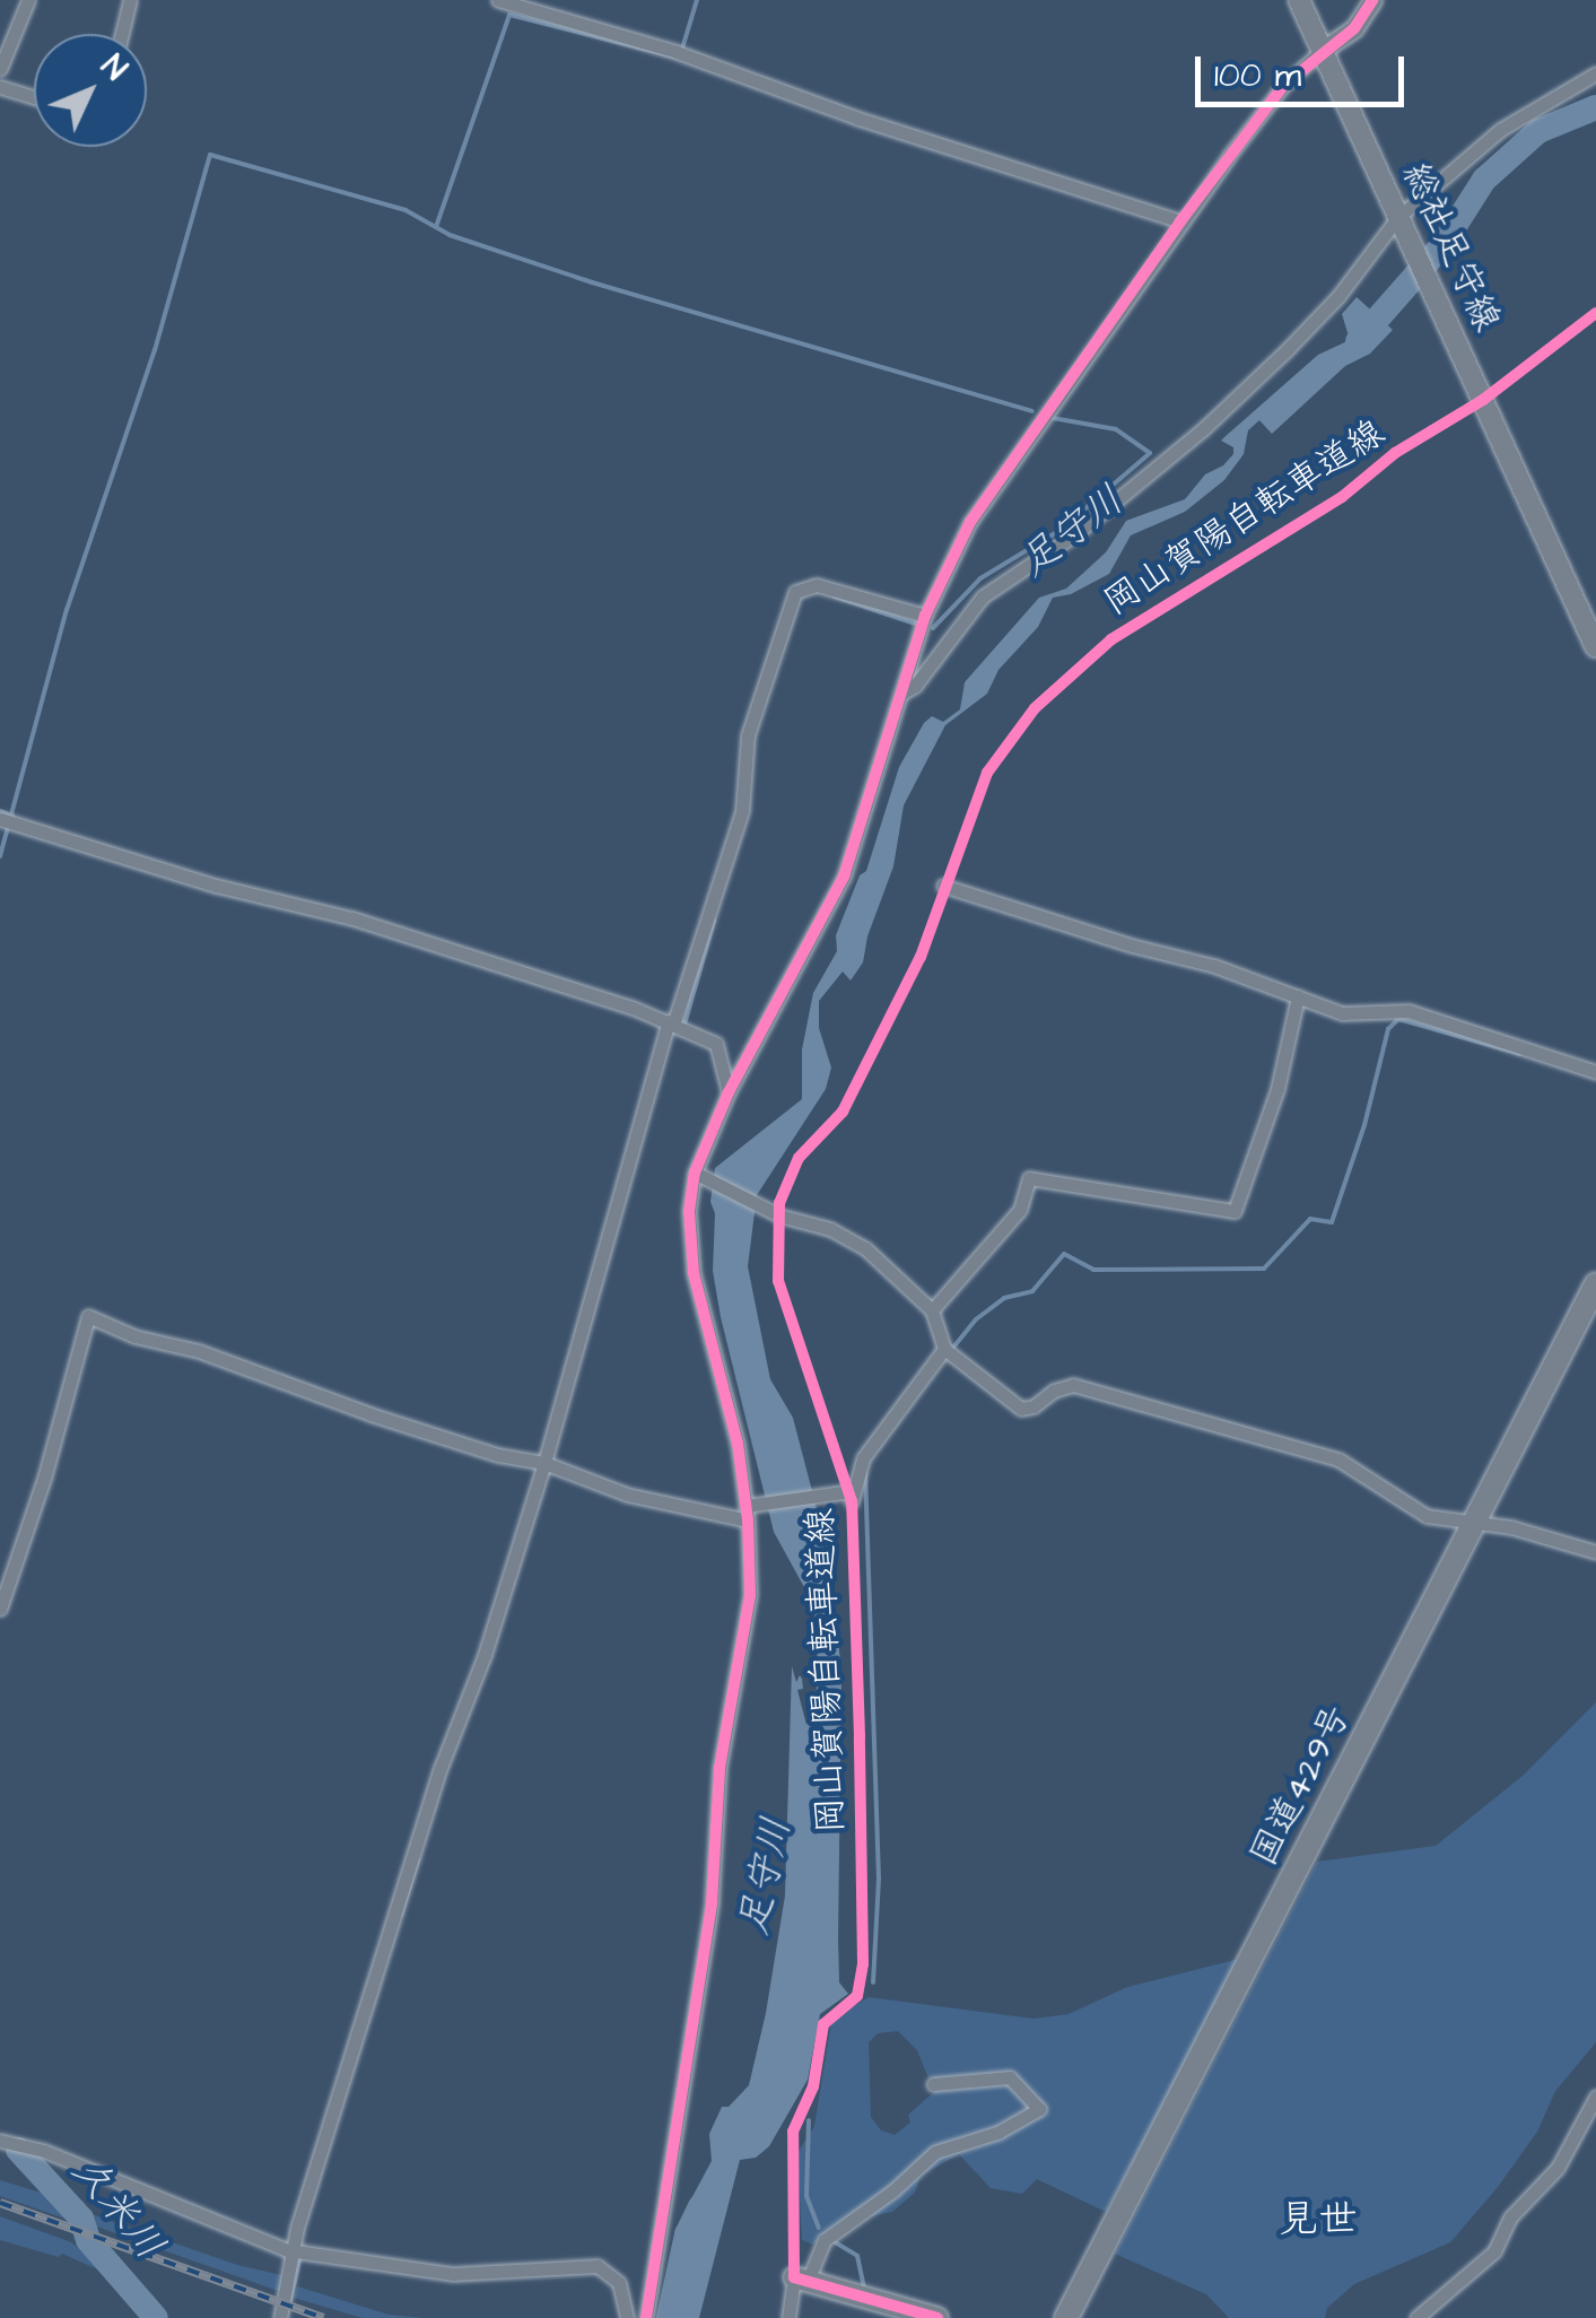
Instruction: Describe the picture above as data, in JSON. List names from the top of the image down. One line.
{"streets":{"highway":["国道429号"],"main road":["総社足守線"],"cycle path":["岡山賀陽自転車道線"]},"districts":["見世"],"water":["足守川","久米川"],"scale_bar":"100 m","north":"top right"}
